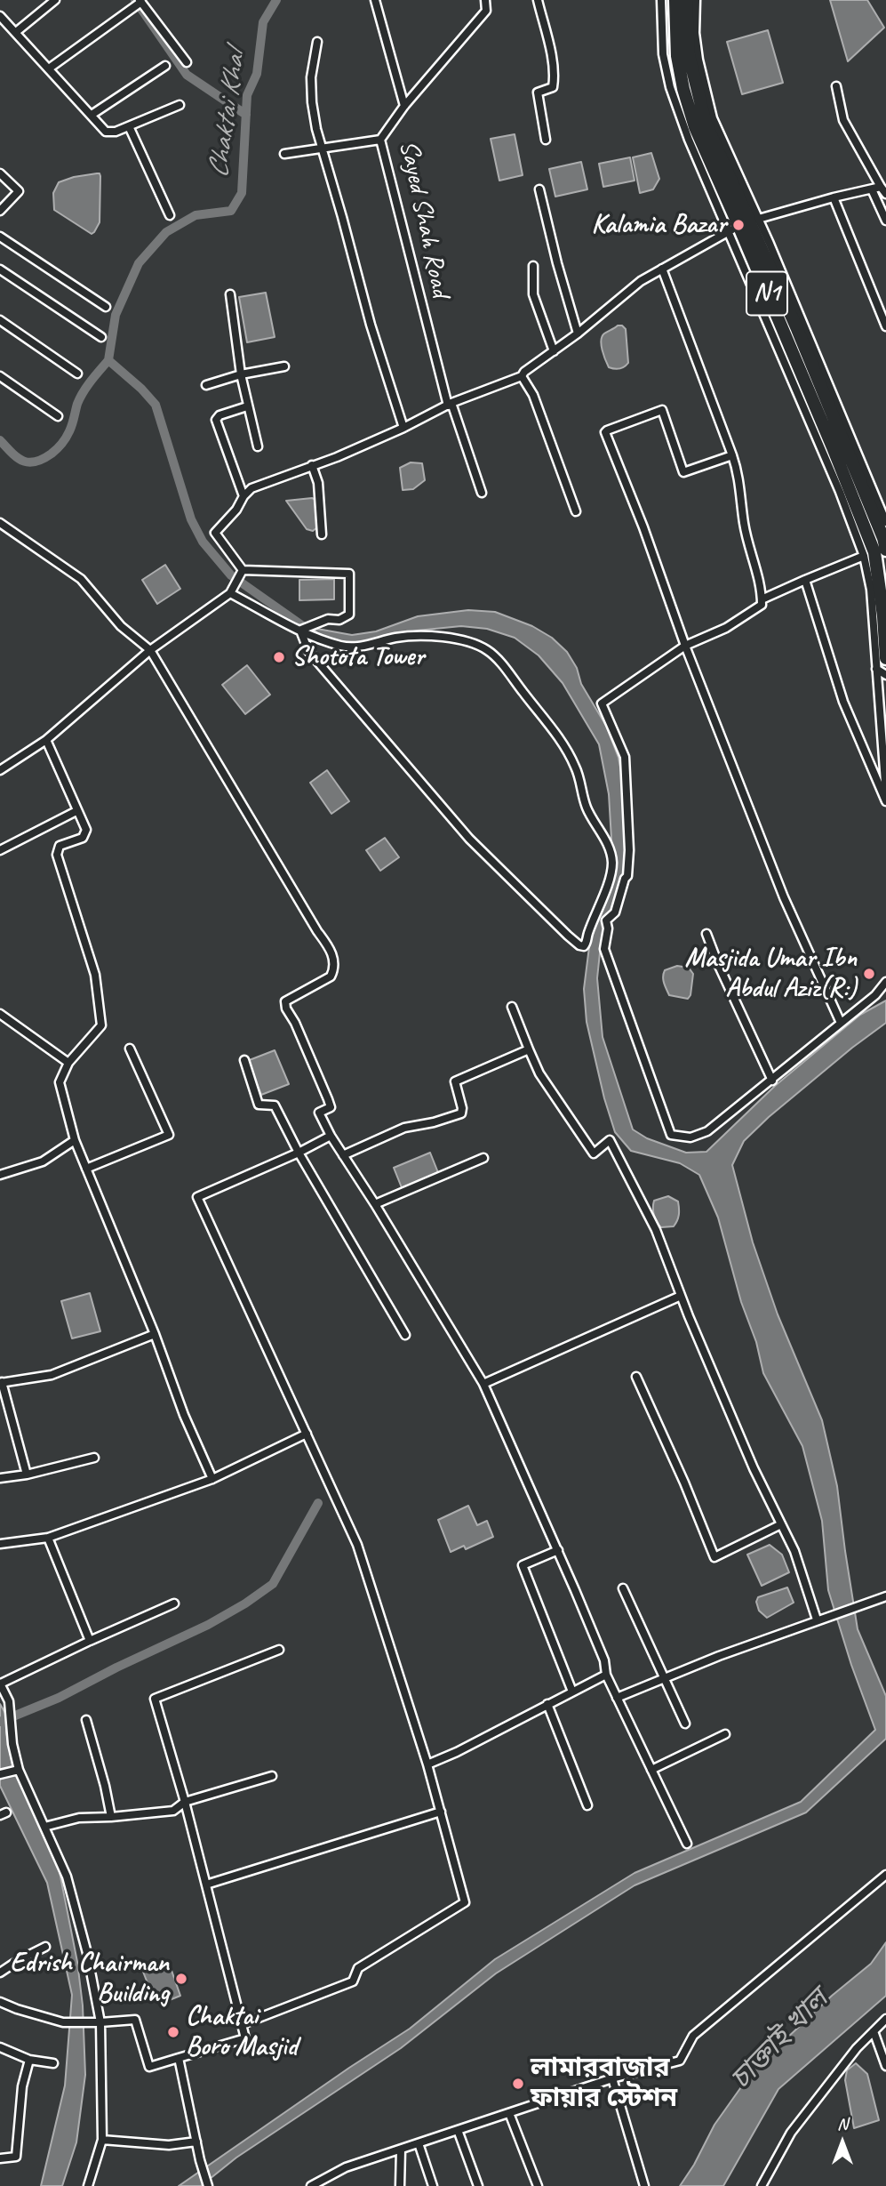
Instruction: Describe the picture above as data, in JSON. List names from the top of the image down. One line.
{"streets":{"highway":["N1"],"street":["Sayed Shah Road"]},"water":["Chaktai Khal","চাক্তাই খাল"],"places":["Kalamia Bazar","Shotota Tower","Masjida Umar Ibn Abdul Aziz(R:)","Edrish Chairman Building","Chaktai Boro Masjid","লামারবাজার ফায়ার স্টেশন"],"north":"top"}
